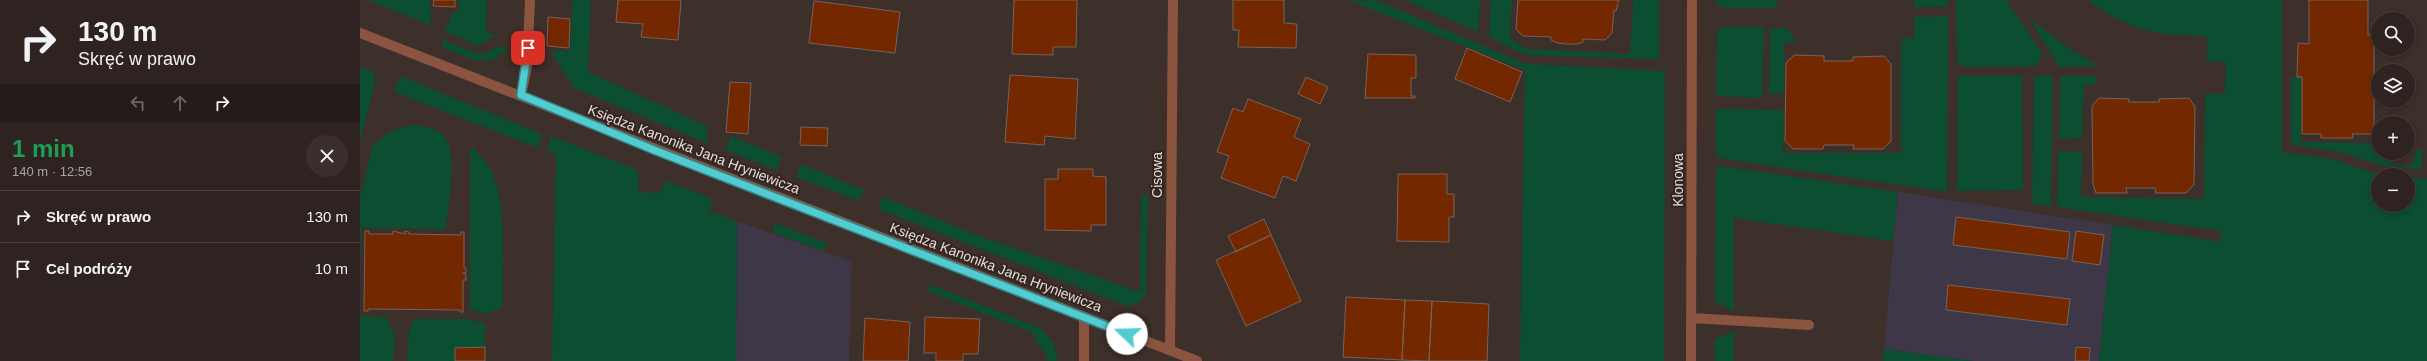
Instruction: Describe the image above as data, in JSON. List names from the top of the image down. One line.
{"streets":{"street":["Księdza Kanonika Jana Hryniewicza","Cisowa","Klonowa"]},"crossings":[["Księdza Kanonika Jana Hryniewicza","Cisowa"]],"page":{"turn":["130 m","Skręć w prawo"],"map_buttons":["+","−"],"heading":["1 min","140 m · 12:56"],"list":[{"name":"Skręć w prawo","value":"130 m"},{"name":"Cel podróży","value":"10 m"}]}}
